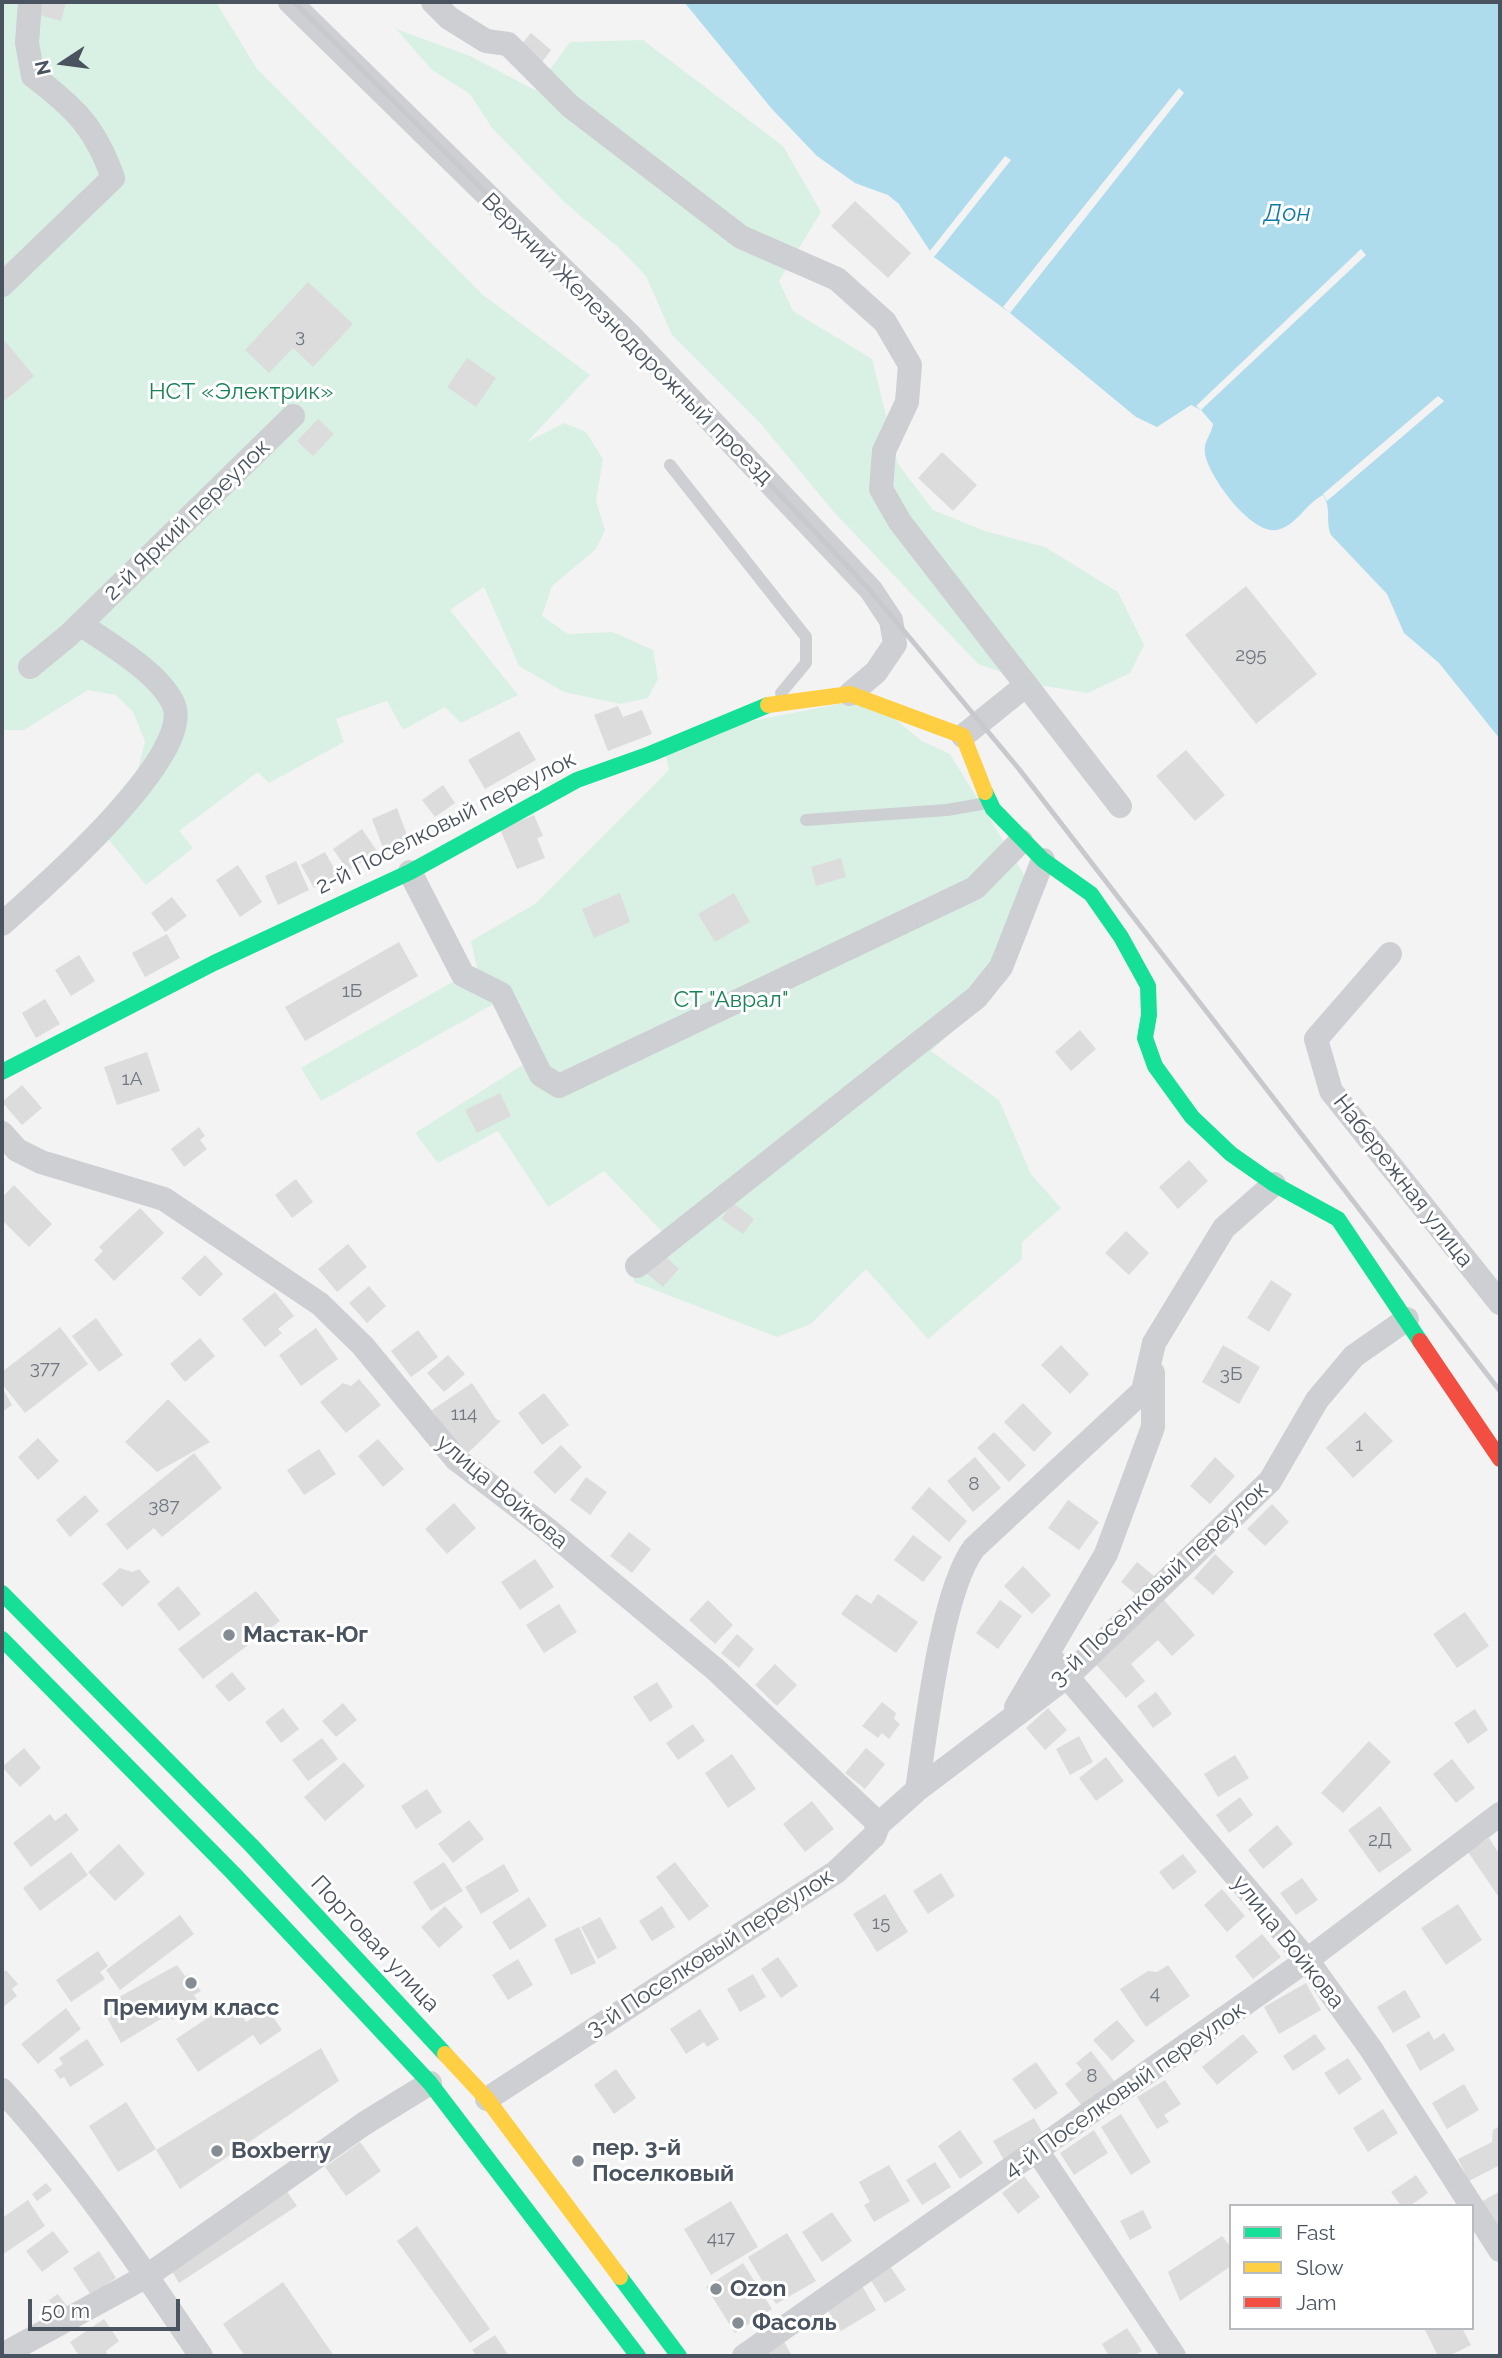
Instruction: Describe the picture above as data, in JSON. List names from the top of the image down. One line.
{"streets":{"street":["Верхний Железнодорожный проезд","2-й Яркий переулок","2-й Поселковый переулок","Набережная улица","улица Войкова","3-й Поселковый переулок","Портовая улица","4-й Поселковый переулок"]},"crossings":[["Верхний Железнодорожный проезд","2-й Поселковый переулок"],["улица Войкова","3-й Поселковый переулок"],["улица Войкова","4-й Поселковый переулок"],["3-й Поселковый переулок","Портовая улица"]],"water":["Дон"],"parks":["НСТ «Электрик»","СТ \"Аврал\""],"places":["Мастак-Юг","Премиум класс","Boxberry","пер. 3-й Поселковый","Ozon","Фасоль"],"house_numbers":["3","295","1Б","1А","377","3Б","114","1","8","387","2Д","15","4","8","417"],"legend":["Fast","Slow","Jam"],"scale_bar":"50 m","north":"left"}
